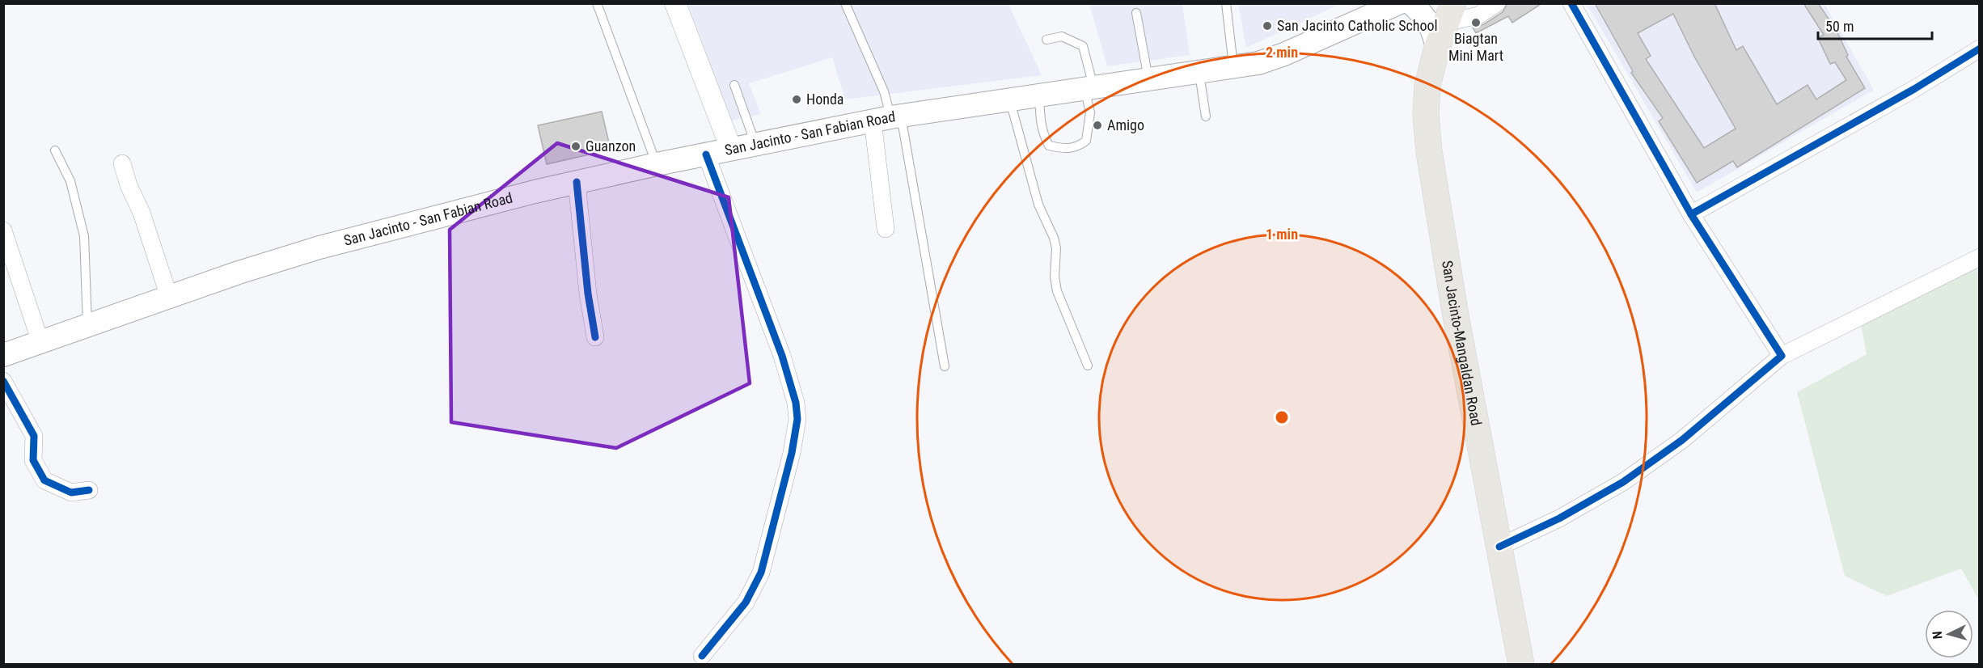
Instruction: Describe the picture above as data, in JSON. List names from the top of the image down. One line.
{"streets":{"main road":["San Jacinto - San Fabian Road","San Jacinto-Mangaldan Road"]},"places":["Biagtan Mini Mart","San Jacinto Catholic School","Honda","Amigo","Guanzon"],"scale_bar":"50 m","north":"left","rings":["2 min","1 min"]}
